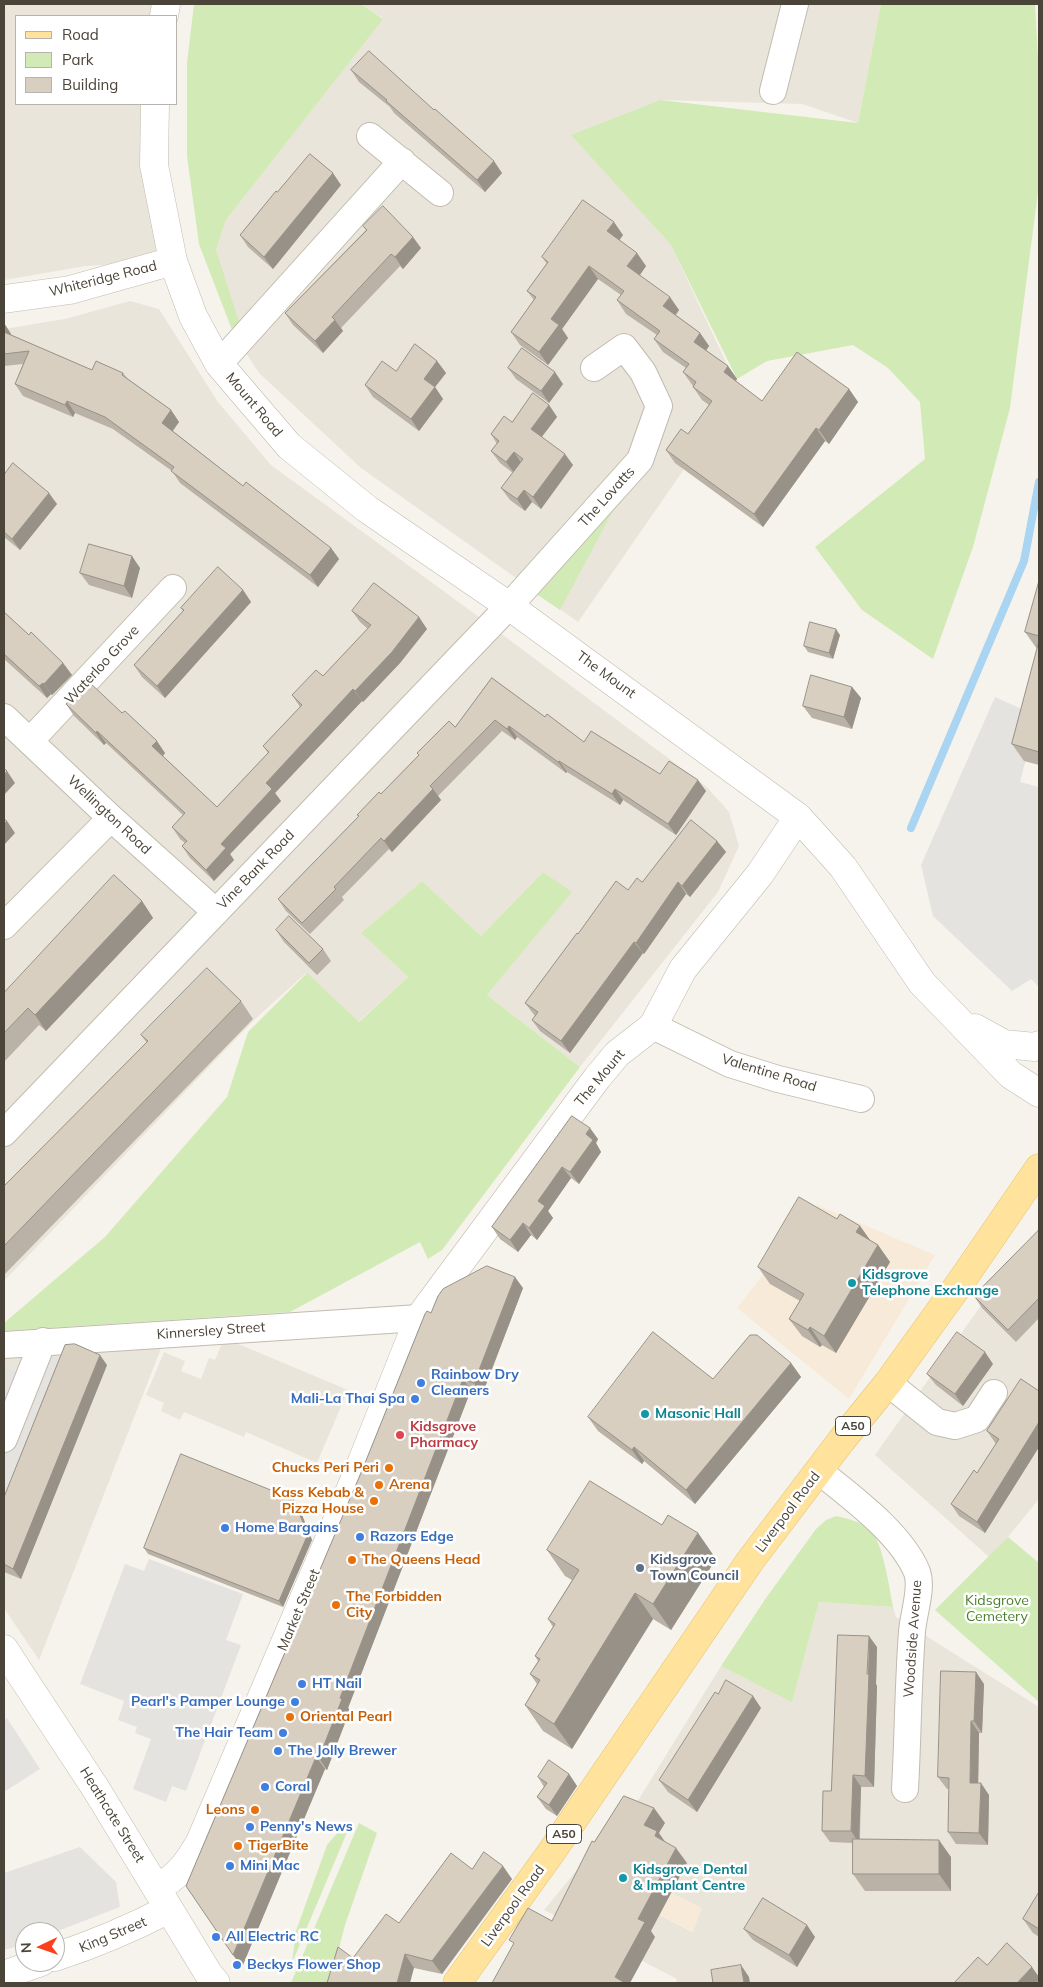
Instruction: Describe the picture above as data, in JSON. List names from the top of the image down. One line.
{"streets":{"main road":["A50","Liverpool Road"],"street":["Whiteridge Road","Mount Road","The Lovatts","Waterloo Grove","The Mount","Wellington Road","Vine Bank Road","Valentine Road","Kinnersley Street","Market Street","Woodside Avenue","Heathcote Street","King Street"]},"crossings":[["Whiteridge Road","Mount Road"],["Mount Road","The Lovatts"],["Mount Road","The Mount"],["Mount Road","Vine Bank Road"],["The Lovatts","The Mount"],["The Lovatts","Vine Bank Road"],["Waterloo Grove","Wellington Road"],["The Mount","Vine Bank Road"],["The Mount","Valentine Road"],["The Mount","Kinnersley Street"],["The Mount","Market Street"],["Wellington Road","Vine Bank Road"],["Kinnersley Street","Market Street"],["Liverpool Road","Woodside Avenue"],["Market Street","Heathcote Street"],["Market Street","King Street"],["Heathcote Street","King Street"]],"parks":["Kidsgrove Cemetery"],"places":["Kidsgrove Telephone Exchange","Rainbow Dry Cleaners","Mali-La Thai Spa","Masonic Hall","Kidsgrove Pharmacy","Chucks Peri Peri","Arena","Kass Kebab & Pizza House","Home Bargains","Razors Edge","The Queens Head","Kidsgrove Town Council","The Forbidden City","HT Nail","Pearl's Pamper Lounge","Oriental Pearl","The Hair Team","The Jolly Brewer","Coral","Leons","Penny's News","TigerBite","Mini Mac","Kidsgrove Dental & Implant Centre","All Electric RC","Beckys Flower Shop"],"legend":["Road","Park","Building"],"north":"left"}
